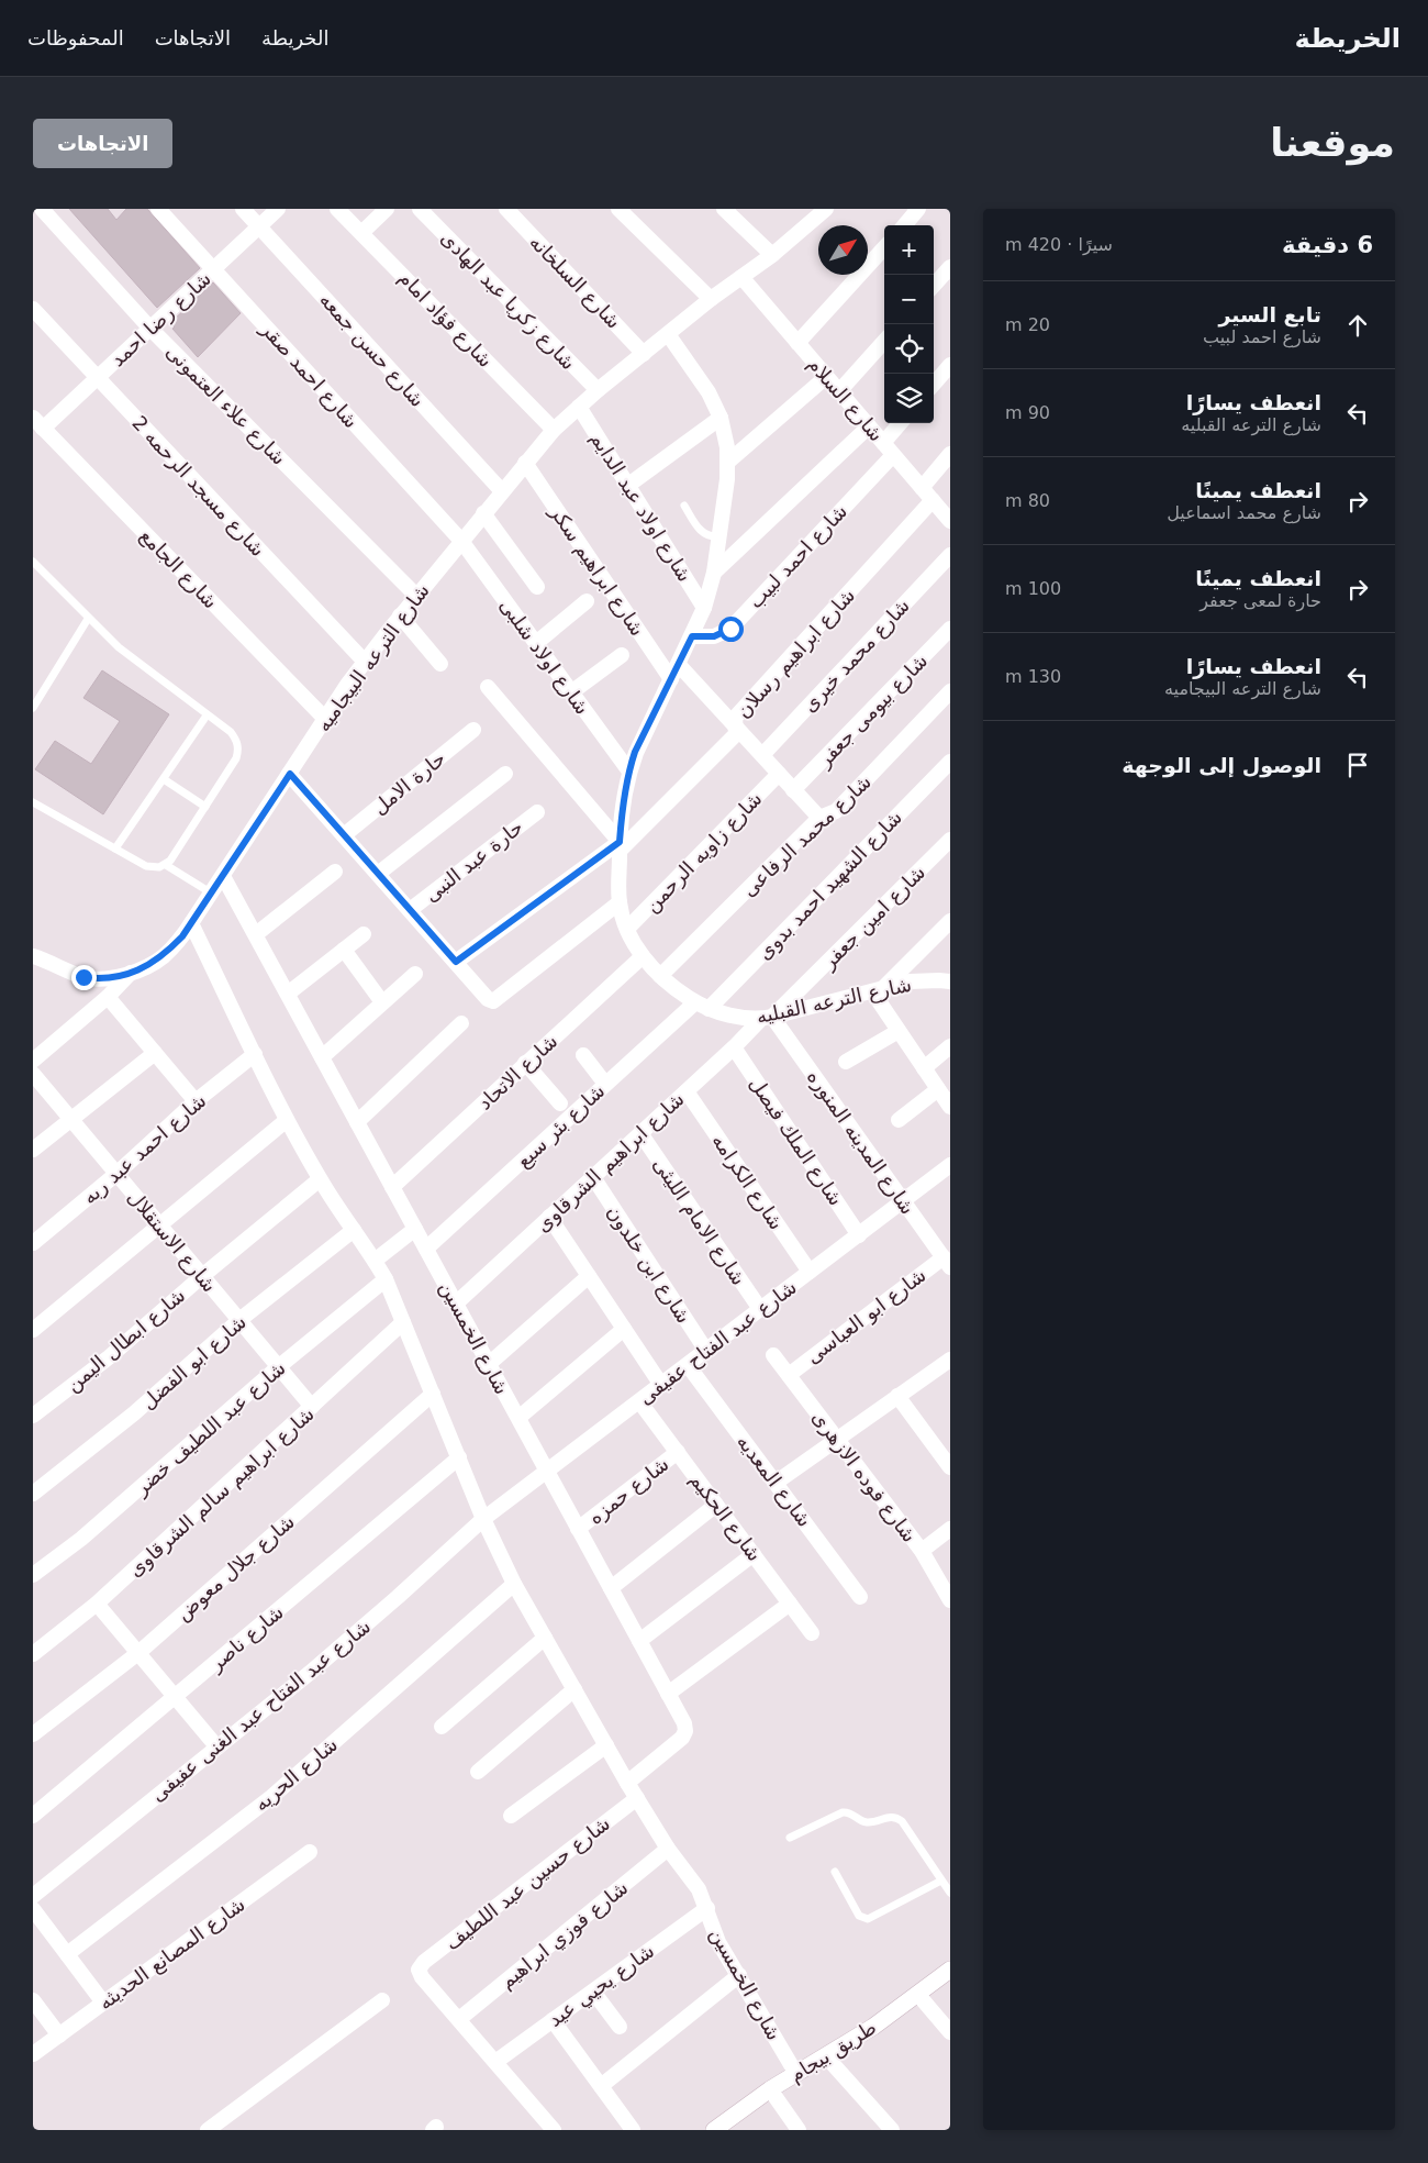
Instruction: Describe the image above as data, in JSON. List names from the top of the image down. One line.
{"streets":{"main road":["طريق بيجام"],"street":["شارع السلخانه","شارع زكريا عبد الهادى","شارع رضا احمد","شارع فؤاد امام","شارع حسن جمعه","شارع احمد صقر","شارع السلام","شارع علاء العتمونى","شارع مسجد الرحمه 2","شارع اولاد عبد الدايم","شارع احمد لبيب","شارع الجامع","شارع ابراهيم سكر","شارع ابراهيم رسلان","شارع محمد خيرى","شارع اولاد شلبى","شارع الترعه البيجاميه","شارع بيومى جعفر","حارة الامل","شارع محمد الرفاعى","شارع زاويه الرحمن","حارة عبد النبى","شارع الشهيد احمد بدوى","شارع امين جعفر","شارع الترعه القبليه","شارع الاتحاد","شارع بئر سبع","شارع الملك فيصل","شارع المدينه المنوره","شارع احمد عبد ربه","شارع ابراهيم الشرقاوى","شارع الكرامه","شارع الامام الليثى","شارع الاستقلال","شارع ابن خلدون","شارع ابو العباسى","شارع الخمسين","شارع ابطال اليمن","شارع عبد الفتاح عفيفى","شارع ابو الفضل","شارع عبد اللطيف خضر","شارع فوده الازهرى","شارع المعديه","شارع حمزه","شارع ابراهيم سالم الشرقاوى","شارع الحكيم","شارع جلال معوض","شارع ناصر","شارع عبد الفتاح عبد الغنى عفيفى","شارع الحريه","شارع حسين عبد اللطيف","شارع فوزي ابراهيم","شارع المصانع الحديثه","شارع يحيي عيد"]},"crossings":[["شارع السلخانه","شارع الترعه البيجاميه"],["شارع زكريا عبد الهادى","شارع الترعه البيجاميه"],["شارع رضا احمد","شارع حسن جمعه"],["شارع رضا احمد","شارع احمد صقر"],["شارع رضا احمد","شارع علاء العتمونى"],["شارع رضا احمد","شارع مسجد الرحمه 2"],["شارع رضا احمد","شارع الجامع"],["شارع فؤاد امام","شارع الترعه البيجاميه"],["شارع حسن جمعه","شارع الترعه البيجاميه"],["شارع احمد صقر","شارع اولاد شلبى"],["شارع احمد صقر","شارع الترعه البيجاميه"],["شارع السلام","شارع احمد لبيب"],["شارع السلام","شارع ابراهيم رسلان"],["شارع السلام","شارع الترعه البيجاميه"],["شارع علاء العتمونى","شارع الترعه البيجاميه"],["شارع مسجد الرحمه 2","شارع الترعه البيجاميه"],["شارع اولاد عبد الدايم","شارع الترعه البيجاميه"],["شارع اولاد عبد الدايم","شارع الترعه القبليه"],["شارع احمد لبيب","شارع الترعه القبليه"],["شارع الجامع","شارع الترعه البيجاميه"],["شارع ابراهيم سكر","شارع الترعه البيجاميه"],["شارع ابراهيم سكر","شارع الترعه القبليه"],["شارع ابراهيم رسلان","شارع الترعه القبليه"],["شارع اولاد شلبى","شارع الترعه البيجاميه"],["شارع اولاد شلبى","شارع الترعه القبليه"],["شارع الترعه البيجاميه","شارع الترعه القبليه"],["شارع الترعه البيجاميه","شارع الخمسين"],["شارع محمد الرفاعى","شارع الترعه القبليه"],["شارع زاويه الرحمن","شارع الترعه القبليه"],["شارع الشهيد احمد بدوى","شارع الترعه القبليه"],["شارع الشهيد احمد بدوى","شارع بئر سبع"],["شارع امين جعفر","شارع الترعه القبليه"],["شارع امين جعفر","شارع المدينه المنوره"],["شارع امين جعفر","شارع ابراهيم الشرقاوى"],["شارع الترعه القبليه","شارع الاتحاد"],["شارع الترعه القبليه","شارع بئر سبع"],["شارع الترعه القبليه","شارع المدينه المنوره"],["شارع الترعه القبليه","شارع ابراهيم الشرقاوى"],["شارع الاتحاد","شارع الخمسين"],["شارع بئر سبع","شارع الخمسين"],["شارع الملك فيصل","شارع ابراهيم الشرقاوى"],["شارع الملك فيصل","شارع عبد الفتاح عفيفى"],["شارع المدينه المنوره","شارع ابراهيم الشرقاوى"],["شارع المدينه المنوره","شارع ابو العباسى"],["شارع المدينه المنوره","شارع عبد الفتاح عفيفى"],["شارع احمد عبد ربه","شارع الاستقلال"],["شارع احمد عبد ربه","شارع الخمسين"],["شارع ابراهيم الشرقاوى","شارع الكرامه"],["شارع ابراهيم الشرقاوى","شارع الامام الليثى"],["شارع ابراهيم الشرقاوى","شارع ابن خلدون"],["شارع ابراهيم الشرقاوى","شارع الخمسين"],["شارع الكرامه","شارع عبد الفتاح عفيفى"],["شارع الامام الليثى","شارع عبد الفتاح عفيفى"],["شارع الاستقلال","شارع ابطال اليمن"],["شارع الاستقلال","شارع ابو الفضل"],["شارع الاستقلال","شارع عبد اللطيف خضر"],["شارع الاستقلال","شارع ابراهيم سالم الشرقاوى"],["شارع ابن خلدون","شارع عبد الفتاح عفيفى"],["شارع ابو العباسى","شارع فوده الازهرى"],["شارع الخمسين","شارع ابطال اليمن"],["شارع الخمسين","شارع عبد الفتاح عفيفى"],["شارع الخمسين","شارع ابو الفضل"],["شارع الخمسين","شارع عبد اللطيف خضر"],["شارع الخمسين","شارع حمزه"],["شارع الخمسين","شارع ابراهيم سالم الشرقاوى"],["شارع الخمسين","شارع جلال معوض"],["شارع الخمسين","شارع ناصر"],["شارع الخمسين","شارع عبد الفتاح عبد الغنى عفيفى"],["شارع الخمسين","شارع الحريه"],["شارع الخمسين","شارع حسين عبد اللطيف"],["شارع الخمسين","شارع فوزي ابراهيم"],["شارع الخمسين","شارع يحيي عيد"],["شارع الخمسين","طريق بيجام"],["شارع عبد الفتاح عفيفى","شارع المعديه"],["شارع عبد الفتاح عفيفى","شارع الحكيم"],["شارع عبد الفتاح عفيفى","شارع عبد الفتاح عبد الغنى عفيفى"],["شارع حمزه","شارع الحكيم"],["شارع حسين عبد اللطيف","شارع فوزي ابراهيم"]],"north":"top right","page":{"header":"الخريطة","nav":["الخريطة","الاتجاهات","المحفوظات"],"buttons":"الاتجاهات","title":"موقعنا","heading":["6 دقيقة","سيرًا · 420 m"],"map_buttons":["+","−"],"list":[["تابع السير","شارع احمد لبيب","20 m"],["انعطف يسارًا","شارع الترعه القبليه","90 m"],["انعطف يمينًا","شارع محمد اسماعيل","80 m"],["انعطف يمينًا","حارة لمعى جعفر","100 m"],["انعطف يسارًا","شارع الترعه البيجاميه","130 m"],"الوصول إلى الوجهة"]}}
